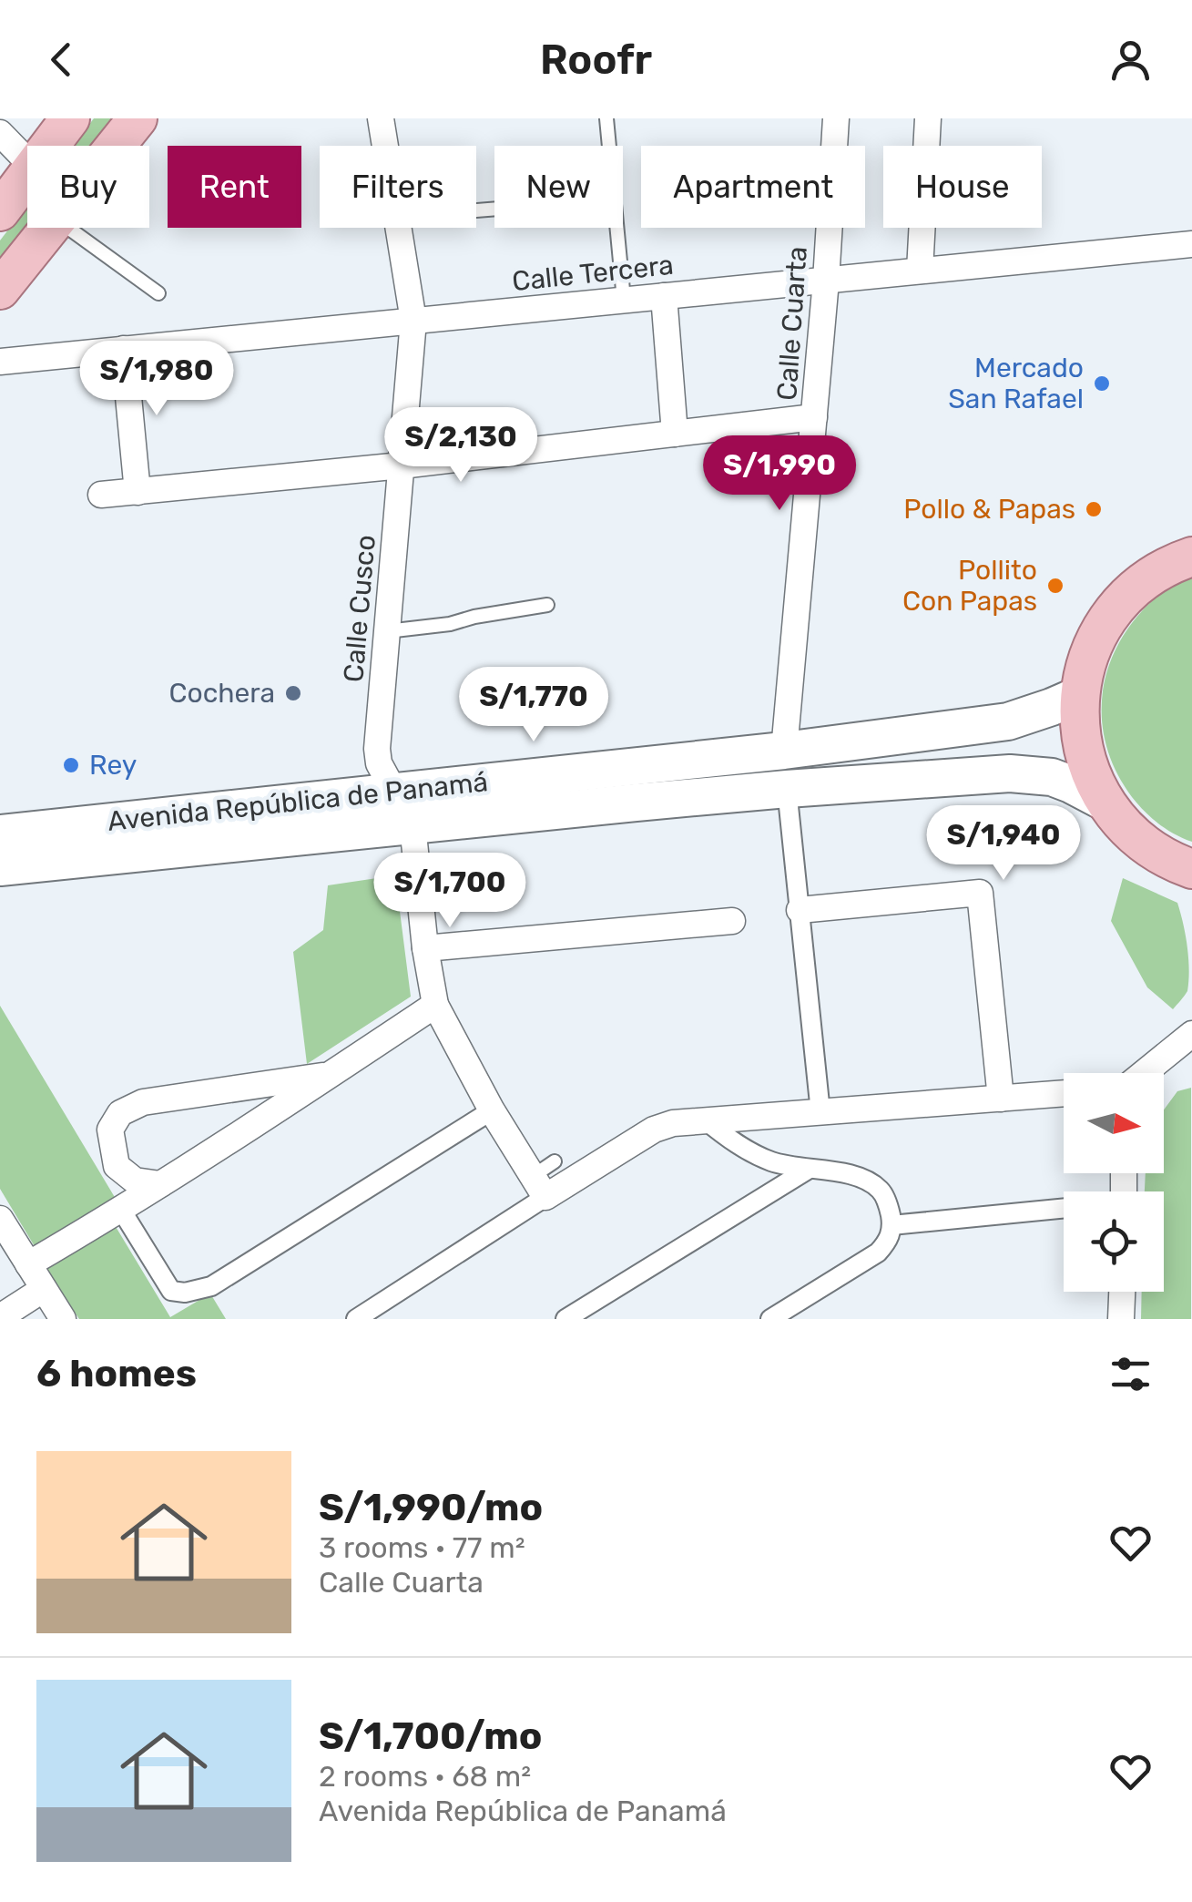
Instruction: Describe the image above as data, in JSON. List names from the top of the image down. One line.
{"streets":{"main road":["Avenida República de Panamá"],"street":["Calle Tercera","Calle Cuarta","Calle Cusco"]},"crossings":[["Calle Tercera","Calle Cuarta"],["Calle Tercera","Calle Cusco"],["Calle Cuarta","Avenida República de Panamá"],["Calle Cusco","Avenida República de Panamá"]],"places":["Mercado San Rafael","Pollo & Papas","Pollito Con Papas","Cochera","Rey"],"north":"right","page":{"header":"Roofr","chip":["Buy","Rent","Filters","New","Apartment","House"],"price":["S/1,980","S/2,130","S/1,990","S/1,770","S/1,940","S/1,700"],"heading":"6 homes","list":[{"name":"S/1,990/mo","note":"3 rooms · 77 m² · Calle Cuarta"},{"name":"S/1,700/mo","note":"2 rooms · 68 m² · Avenida República de Panamá"}]}}
